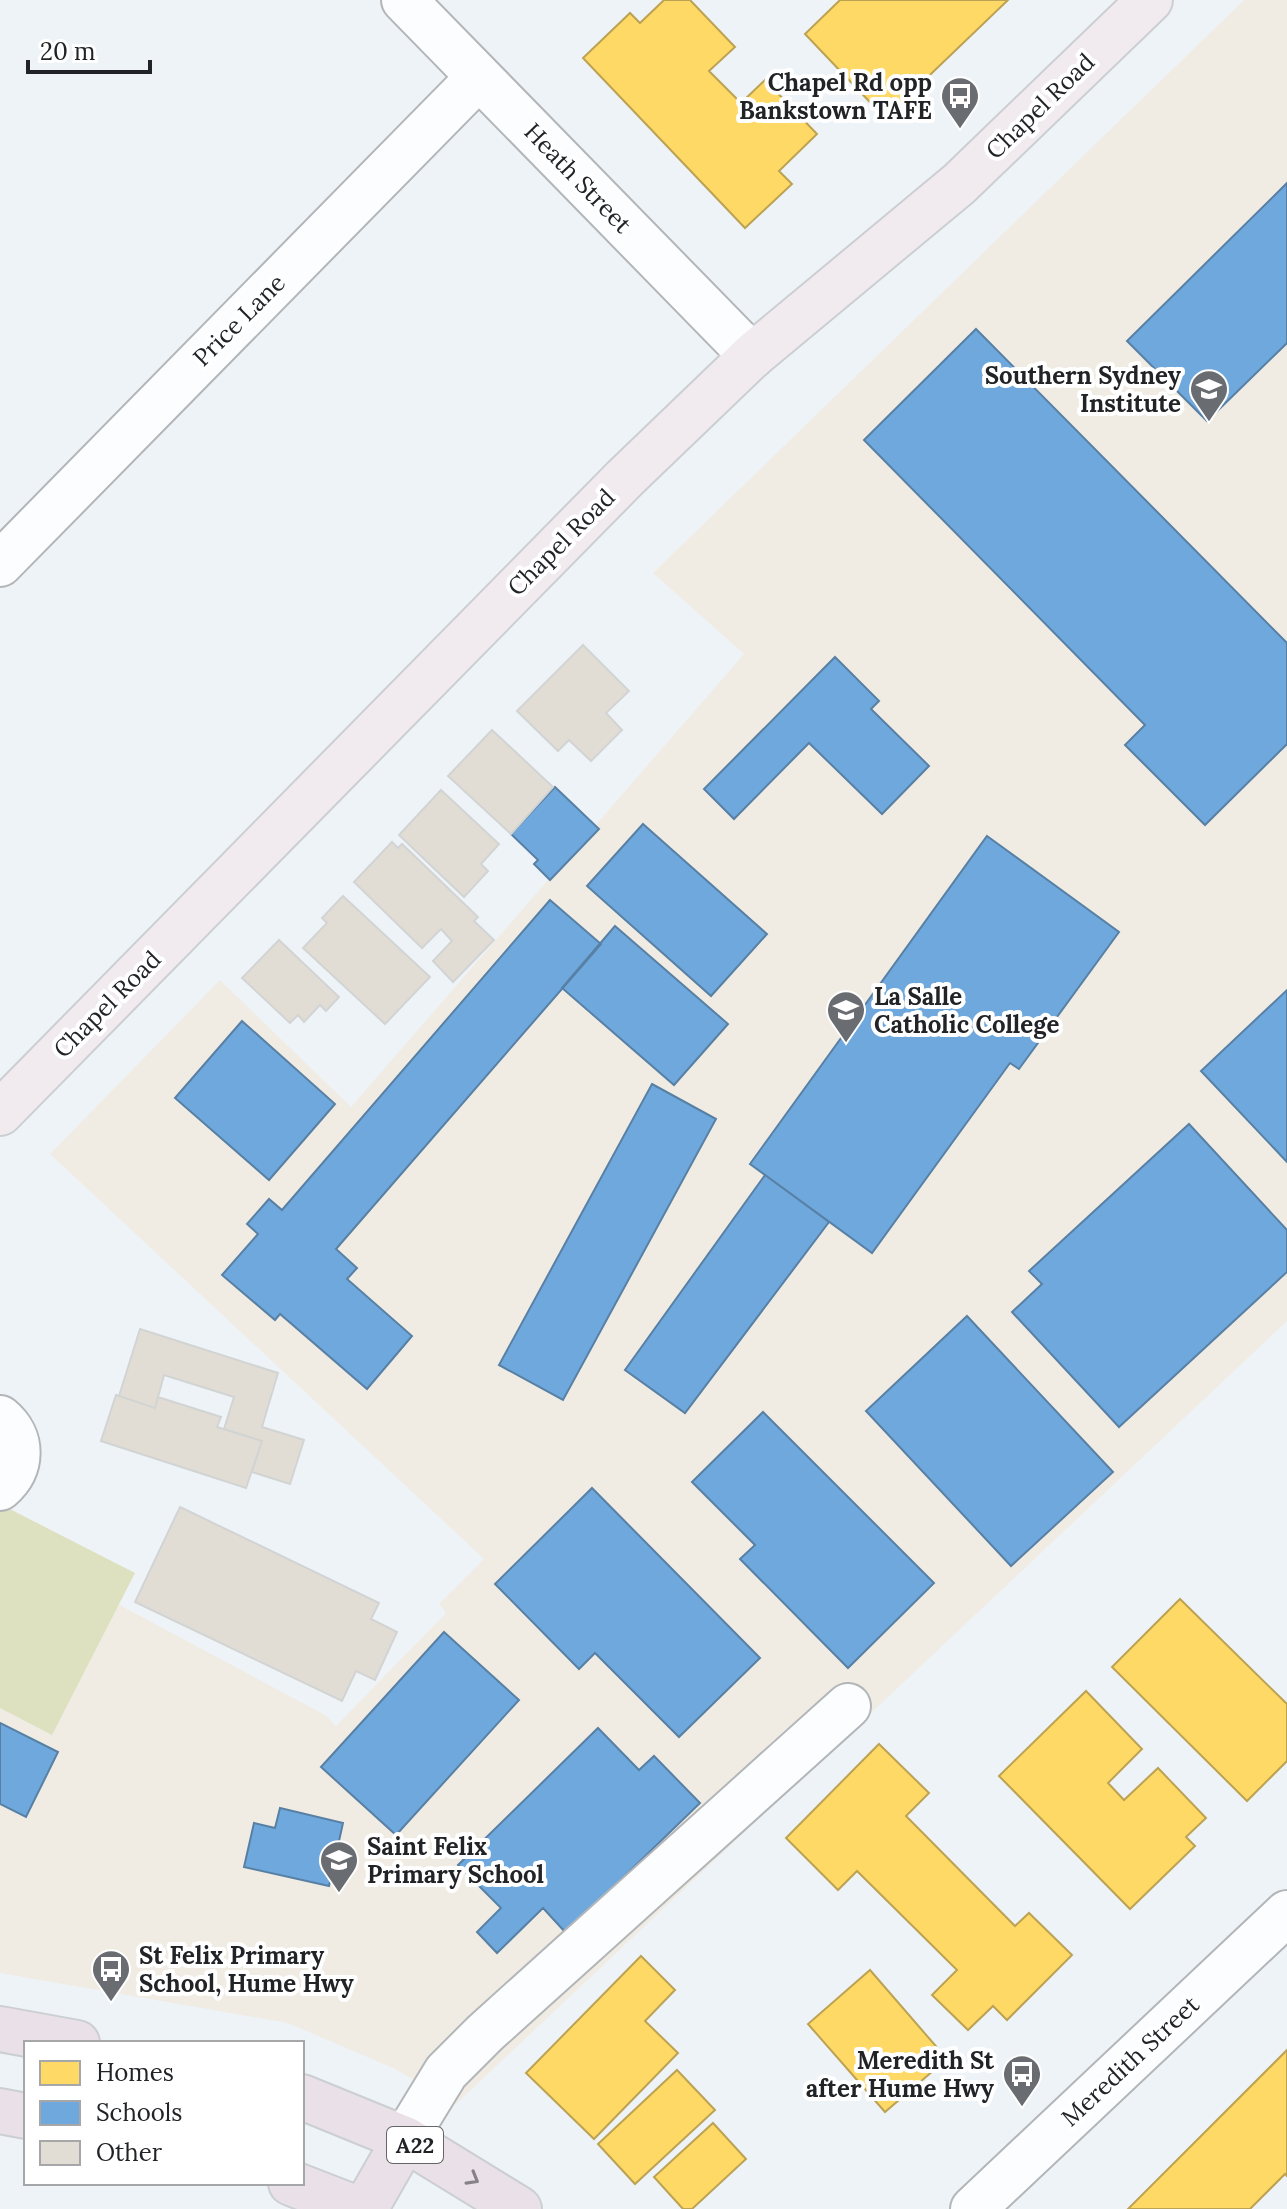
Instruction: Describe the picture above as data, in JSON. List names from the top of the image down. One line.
{"streets":{"highway":["A22"],"main road":["Chapel Road"],"street":["Heath Street","Price Lane","Meredith Street"]},"crossings":[["Chapel Road","Heath Street"],["Heath Street","Price Lane"]],"places":{"bus stop":["Chapel Rd opp Bankstown TAFE","St Felix Primary School, Hume Hwy","Meredith St after Hume Hwy"],"school or university":["Southern Sydney Institute","La Salle Catholic College","Saint Felix Primary School"]},"legend":["Homes","Schools","Other"],"scale_bar":"20 m"}
